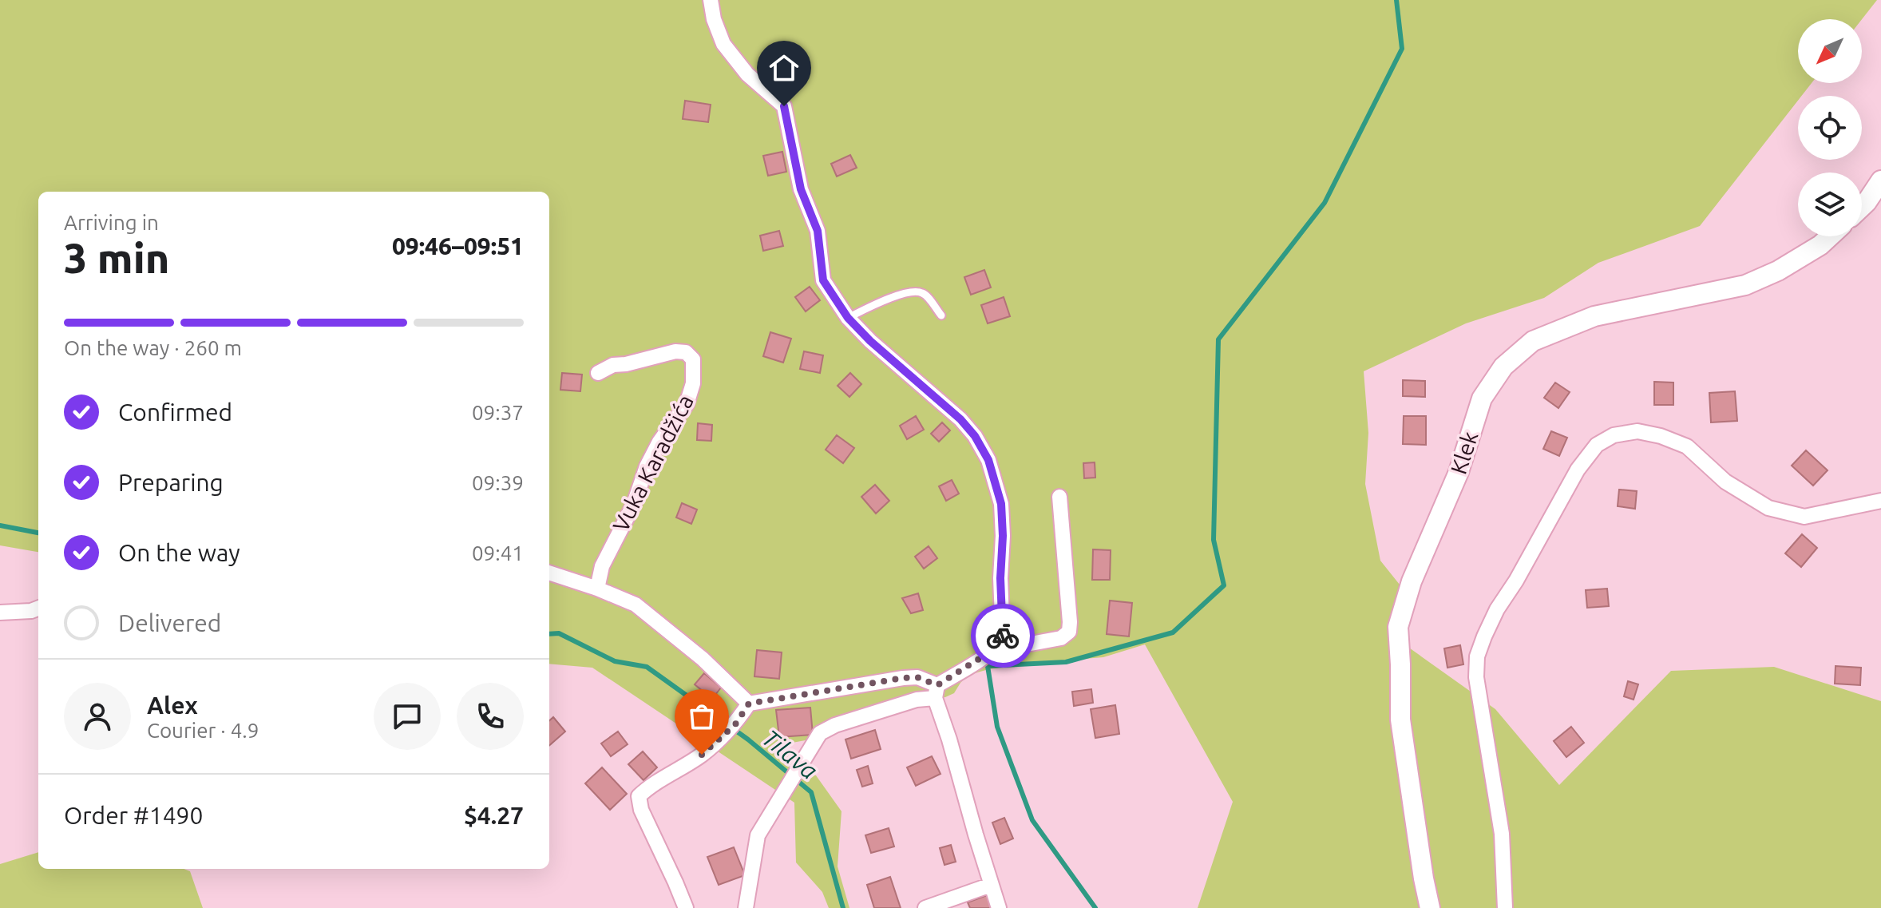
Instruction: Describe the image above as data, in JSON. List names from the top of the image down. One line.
{"streets":{"street":["Klek","Vuka Karadžića"]},"water":["Tilava"],"north":"bottom left","page":{"heading":["3 min","Arriving in","09:46–09:51"],"panel":["Alex","Courier · 4.9","Order #1490","$4.27"],"bar":"On the way · 260 m","list":[["Confirmed","09:37"],["Preparing","09:39"],["On the way","09:41"],"Delivered"]}}
